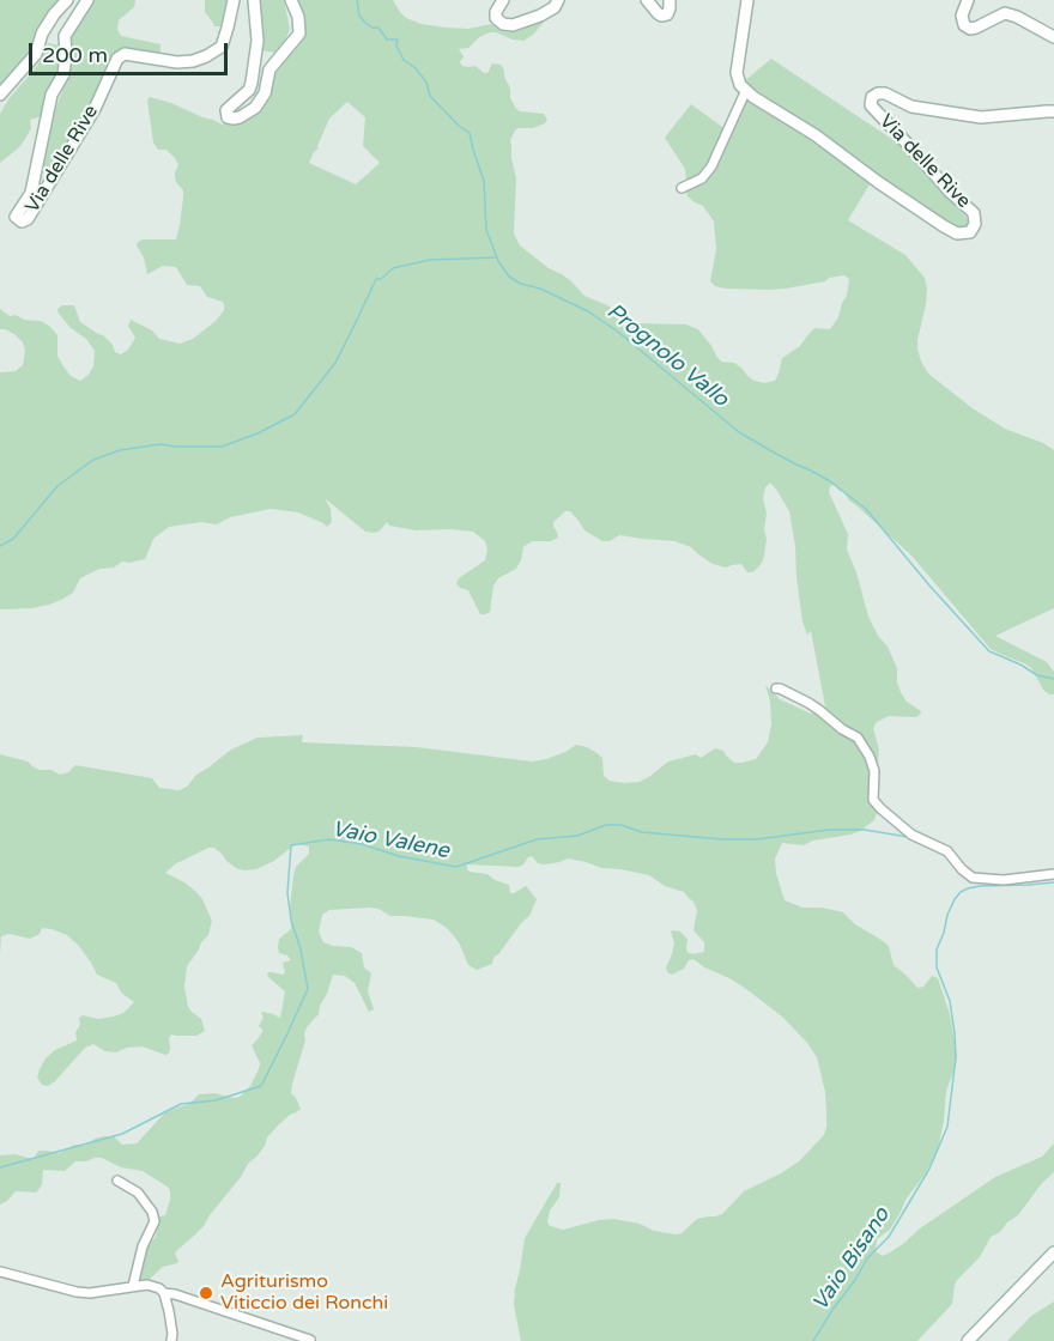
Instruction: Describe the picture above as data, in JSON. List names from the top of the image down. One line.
{"streets":{"street":["Via delle Rive"]},"water":["Prognolo Vallo","Vaio Valene","Vaio Bisano"],"places":["Agriturismo Viticcio dei Ronchi"],"scale_bar":"200 m"}
